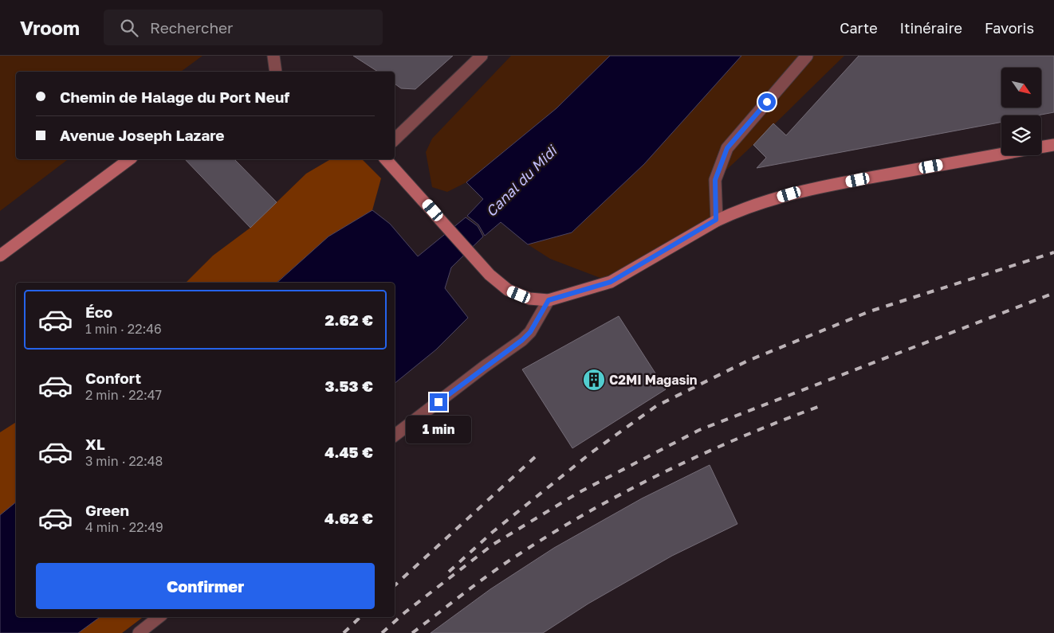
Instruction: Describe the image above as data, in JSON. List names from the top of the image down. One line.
{"water":["Canal du Midi"],"places":{"building":["C2MI Magasin"]},"north":"bottom right","page":{"header":"Vroom","search":"Rechercher","nav":["Carte","Itinéraire","Favoris"],"banner":["Chemin de Halage du Port Neuf","Avenue Joseph Lazare"],"list":[{"name":"Éco","note":"1 min · 22:46","value":"2.62 €"},{"name":"Confort","note":"2 min · 22:47","value":"3.53 €"},{"name":"XL","note":"3 min · 22:48","value":"4.45 €"},{"name":"Green","note":"4 min · 22:49","value":"4.62 €"}],"bubble":"1 min","buttons":"Confirmer"}}
